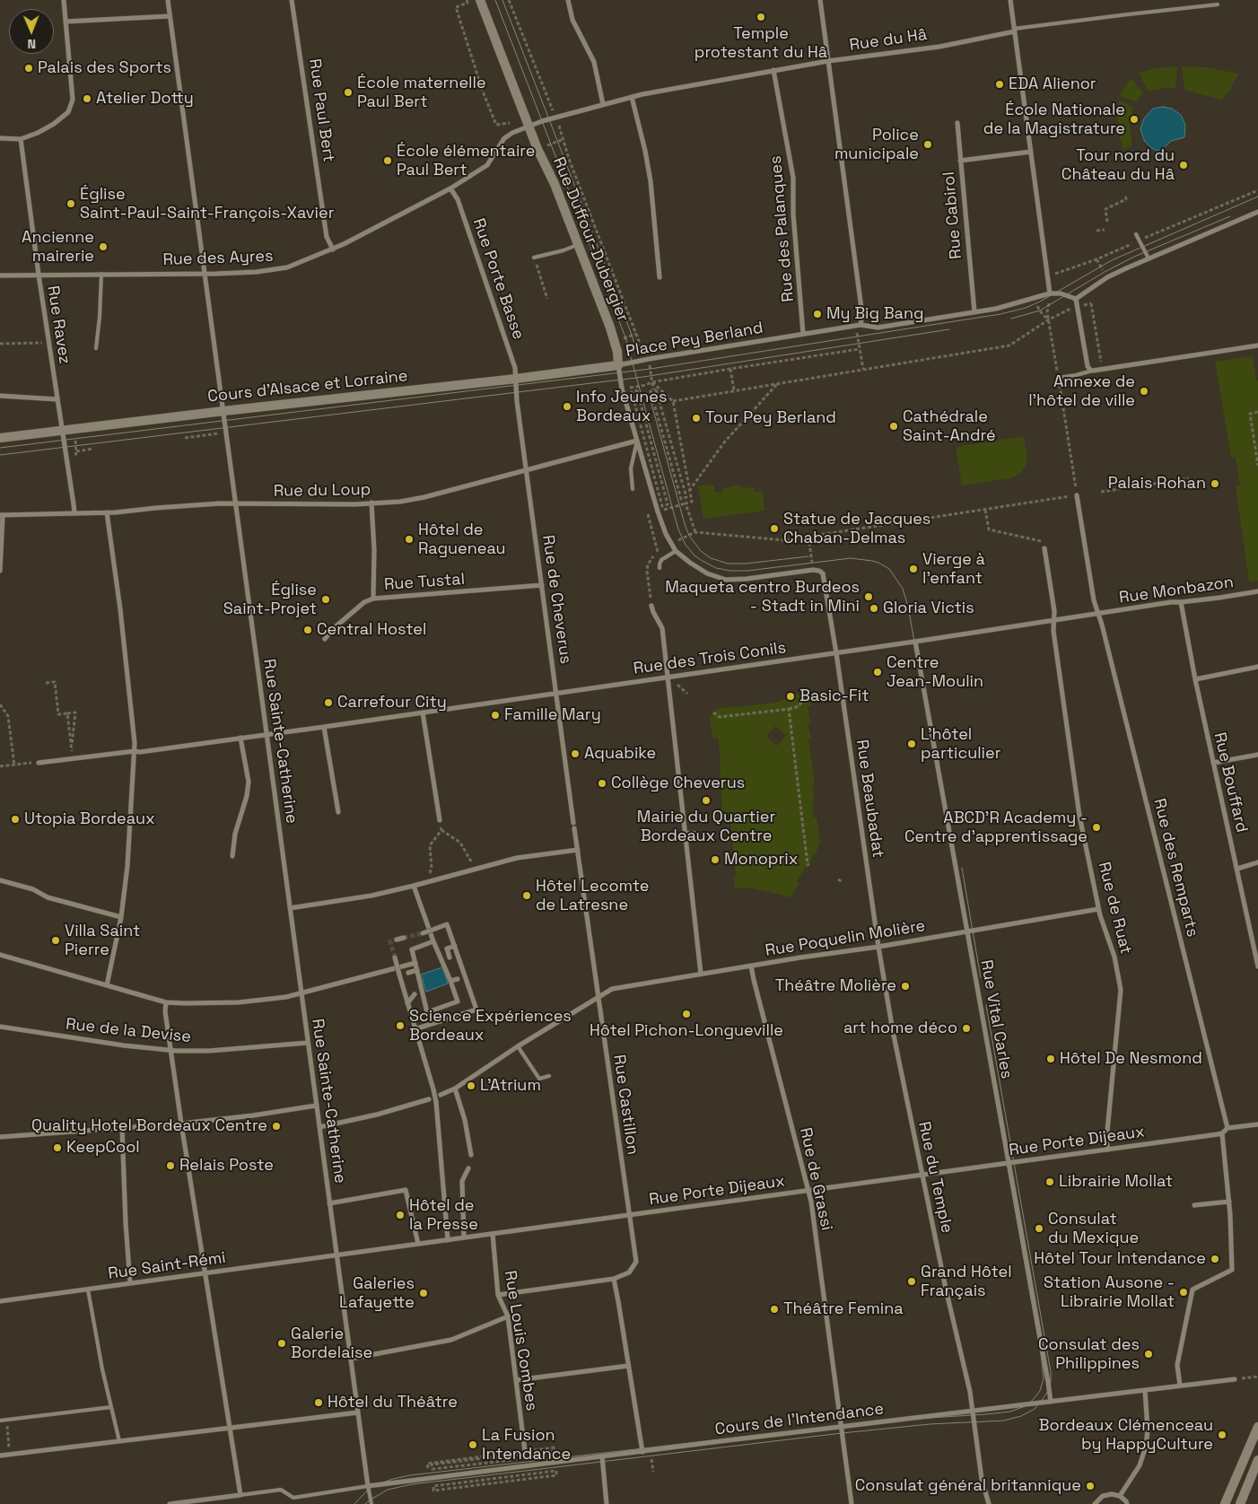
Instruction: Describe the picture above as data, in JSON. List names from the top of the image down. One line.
{"streets":{"street":["Rue du Hâ","Rue Paul Bert","Rue Cabirol","Rue des Palanques","Rue Duffour-Dubergier","Rue des Ayres","Rue Porte Basse","Rue Ravez","Place Pey Berland","Cours d'Alsace et Lorraine","Rue du Loup","Rue Tustal","Rue Monbazon","Rue de Cheverus","Rue des Trois Conils","Rue Sainte-Catherine","Rue Bouffard","Rue Beaubadat","Rue des Remparts","Rue de Ruat","Rue Poquelin Molière","Rue Vital Carles","Rue de la Devise","Rue Castillon","Rue Porte Dijeaux","Rue du Temple","Rue de Grassi","Rue Saint-Rémi","Rue Louis Combes","Cours de l'Intendance"]},"crossings":[["Rue du Hâ","Rue des Palanques"],["Rue du Hâ","Rue Duffour-Dubergier"],["Rue du Hâ","Rue des Ayres"],["Rue Paul Bert","Rue des Ayres"],["Rue Cabirol","Place Pey Berland"],["Rue des Palanques","Place Pey Berland"],["Rue Duffour-Dubergier","Rue des Ayres"],["Rue Duffour-Dubergier","Place Pey Berland"],["Rue Duffour-Dubergier","Cours d'Alsace et Lorraine"],["Rue des Ayres","Rue Porte Basse"],["Rue des Ayres","Rue Ravez"],["Rue des Ayres","Rue Sainte-Catherine"],["Rue Porte Basse","Cours d'Alsace et Lorraine"],["Rue Porte Basse","Rue de Cheverus"],["Rue Ravez","Cours d'Alsace et Lorraine"],["Rue Ravez","Rue du Loup"],["Place Pey Berland","Cours d'Alsace et Lorraine"],["Place Pey Berland","Rue du Loup"],["Place Pey Berland","Rue Beaubadat"],["Cours d'Alsace et Lorraine","Rue de Cheverus"],["Cours d'Alsace et Lorraine","Rue Sainte-Catherine"],["Rue du Loup","Rue de Cheverus"],["Rue du Loup","Rue Sainte-Catherine"],["Rue Tustal","Rue de Cheverus"],["Rue Monbazon","Rue des Trois Conils"],["Rue Monbazon","Rue Bouffard"],["Rue Monbazon","Rue des Remparts"],["Rue de Cheverus","Rue des Trois Conils"],["Rue de Cheverus","Rue Poquelin Molière"],["Rue de Cheverus","Rue Castillon"],["Rue des Trois Conils","Rue Sainte-Catherine"],["Rue des Trois Conils","Rue Beaubadat"],["Rue des Trois Conils","Rue des Remparts"],["Rue des Trois Conils","Rue de Ruat"],["Rue des Trois Conils","Rue Vital Carles"],["Rue Sainte-Catherine","Rue de la Devise"],["Rue Sainte-Catherine","Rue Porte Dijeaux"],["Rue Sainte-Catherine","Rue Saint-Rémi"],["Rue Sainte-Catherine","Cours de l'Intendance"],["Rue Beaubadat","Rue Poquelin Molière"],["Rue Beaubadat","Rue du Temple"],["Rue de Ruat","Rue Poquelin Molière"],["Rue de Ruat","Rue Porte Dijeaux"],["Rue Poquelin Molière","Rue Vital Carles"],["Rue Poquelin Molière","Rue Castillon"],["Rue Poquelin Molière","Rue du Temple"],["Rue Poquelin Molière","Rue de Grassi"],["Rue Vital Carles","Rue Porte Dijeaux"],["Rue Vital Carles","Cours de l'Intendance"],["Rue Castillon","Rue Porte Dijeaux"],["Rue Porte Dijeaux","Rue du Temple"],["Rue Porte Dijeaux","Rue de Grassi"],["Rue Porte Dijeaux","Rue Saint-Rémi"],["Rue Porte Dijeaux","Rue Louis Combes"],["Rue du Temple","Cours de l'Intendance"],["Rue de Grassi","Cours de l'Intendance"]],"places":["Temple protestant du Hâ","Palais des Sports","EDA Alienor","École maternelle Paul Bert","Atelier Dotty","École Nationale de la Magistrature","Police municipale","École élémentaire Paul Bert","Tour nord du Château du Hâ","Église Saint-Paul-Saint-François-Xavier","Ancienne mairerie","My Big Bang","Annexe de l'hôtel de ville","Info Jeunes Bordeaux","Tour Pey Berland","Cathédrale Saint-André","Palais Rohan","Statue de Jacques Chaban-Delmas","Hôtel de Ragueneau","Vierge à l'enfant","Maqueta centro Burdeos - Stadt in Mini","Église Saint-Projet","Gloria Victis","Central Hostel","Centre Jean-Moulin","Basic-Fit","Carrefour City","Famille Mary","L'hôtel particulier","Aquabike","Collège Cheverus","Mairie du Quartier Bordeaux Centre","Utopia Bordeaux","ABCD'R Academy - Centre d’apprentissage","Monoprix","Hôtel Lecomte de Latresne","Villa Saint Pierre","Théâtre Molière","Hôtel Pichon-Longueville","Science Expériences Bordeaux","art home déco","Hôtel De Nesmond","L’Atrium","Quality Hotel Bordeaux Centre","KeepCool","Relais Poste","Librairie Mollat","Hôtel de la Presse","Consulat du Mexique","Hôtel Tour Intendance","Grand Hôtel Français","Station Ausone - Librairie Mollat","Galeries Lafayette","Théâtre Femina","Galerie Bordelaise","Consulat des Philippines","Hôtel du Théâtre","Bordeaux Clémenceau by HappyCulture","La Fusion Intendance","Consulat général britannique"],"north":"bottom"}
